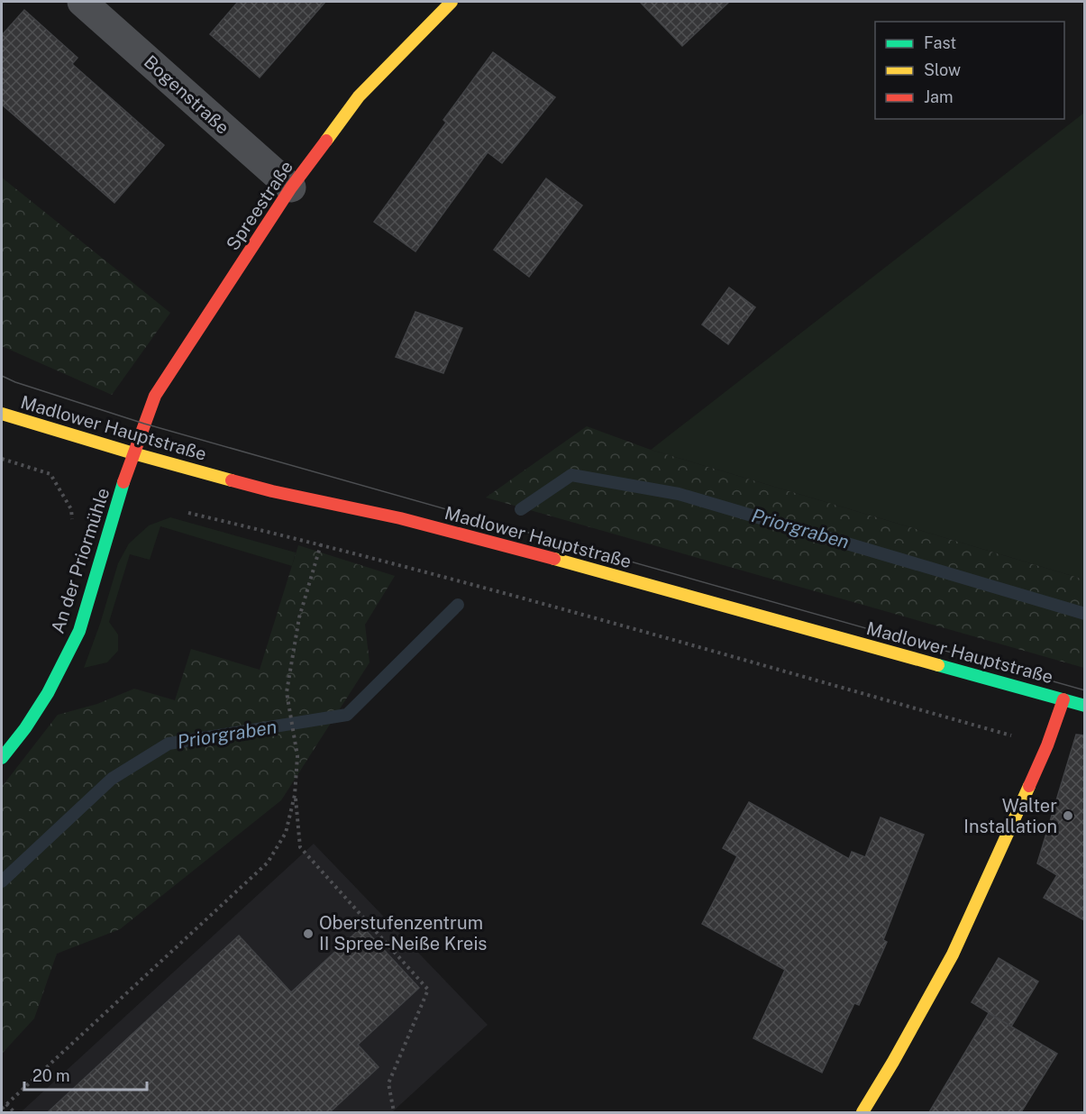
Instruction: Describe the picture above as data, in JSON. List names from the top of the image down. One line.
{"streets":{"street":["Bogenstraße","Spreestraße","Madlower Hauptstraße","An der Priormühle"]},"crossings":[["Bogenstraße","Spreestraße"],["Spreestraße","Madlower Hauptstraße"],["Spreestraße","An der Priormühle"],["Madlower Hauptstraße","An der Priormühle"]],"water":["Priorgraben"],"places":["Walter Installation","Oberstufenzentrum II Spree-Neiße Kreis"],"legend":["Fast","Slow","Jam"],"scale_bar":"20 m"}
